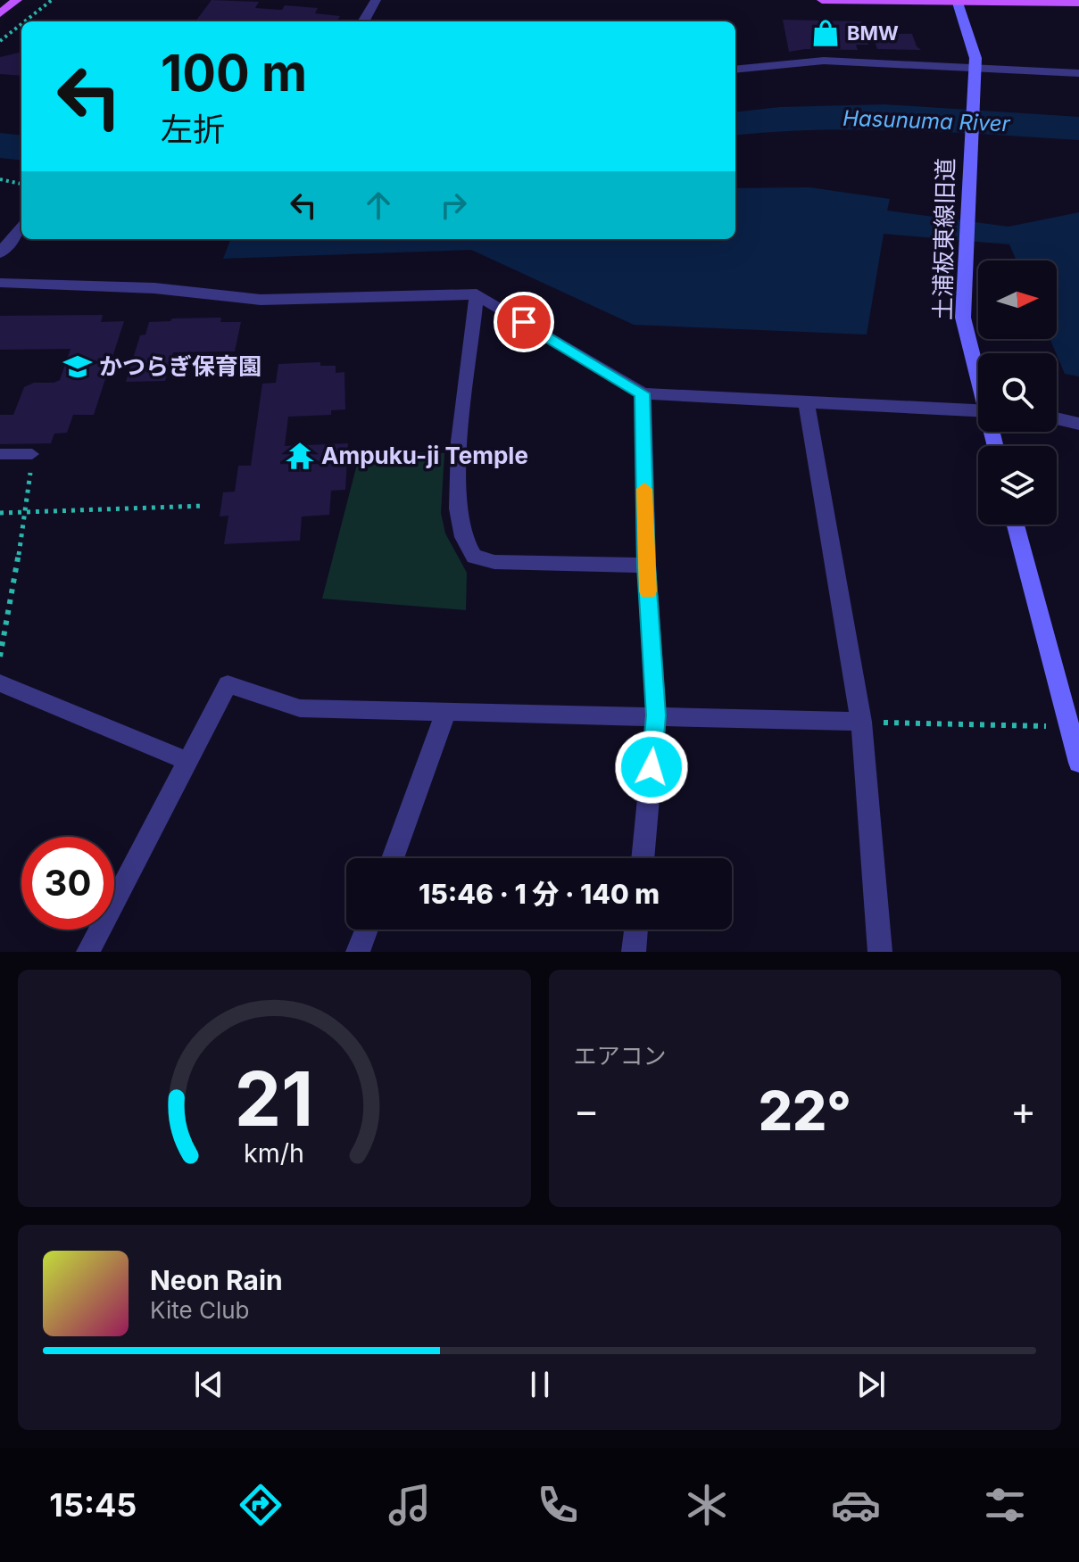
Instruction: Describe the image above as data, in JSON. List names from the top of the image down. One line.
{"streets":{"street":["土浦板東線旧道"]},"water":["Hasunuma River"],"places":{"shop":["BMW"],"school or university":["かつらぎ保育園"],"temple":["Ampuku-ji Temple"]},"north":"right","page":{"turn":["100 m","左折"],"limit":"30","trip":"15:46 · 1 分 · 140 m","tile":"エアコン","heat":["−","22°","+"],"song":["Neon Rain","Kite Club"],"tabs":"15:45","gauge":["21","km/h"]}}
